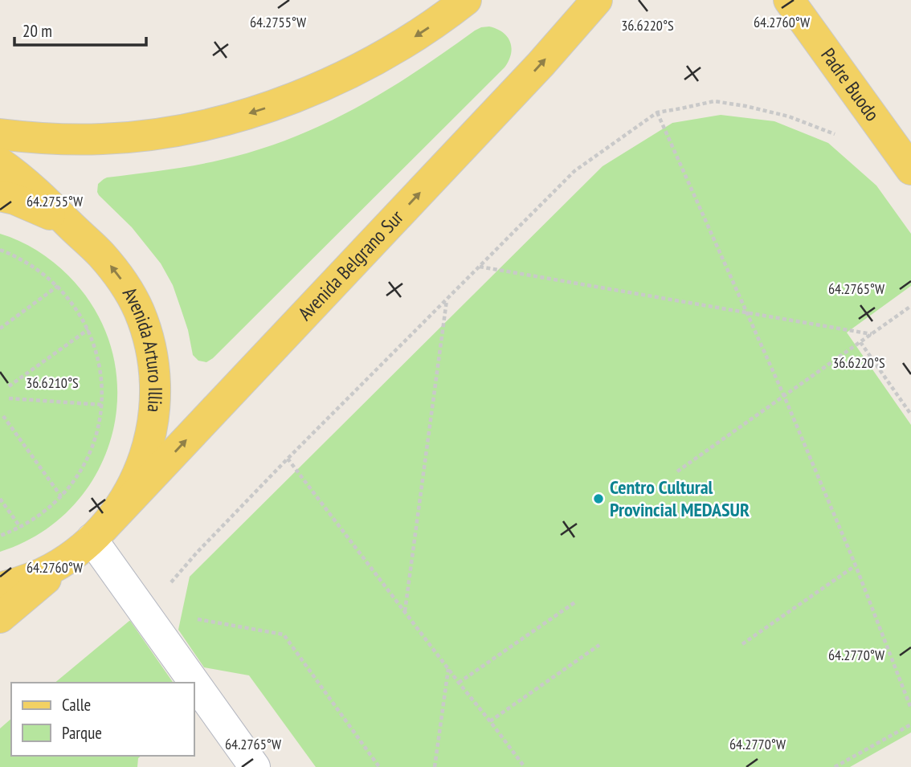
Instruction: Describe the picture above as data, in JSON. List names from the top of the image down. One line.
{"streets":{"main road":["Padre Buodo","Avenida Belgrano Sur","Avenida Arturo Illia"]},"crossings":[["Avenida Belgrano Sur","Avenida Arturo Illia"]],"one_way":["Avenida Belgrano Sur","Avenida Arturo Illia"],"places":["Centro Cultural Provincial MEDASUR"],"legend":["Calle","Parque"],"scale_bar":"20 m","coordinates":["64.2755°W","64.2760°W","36.6220°S","64.2765°W","36.6210°S","64.2770°W"]}
